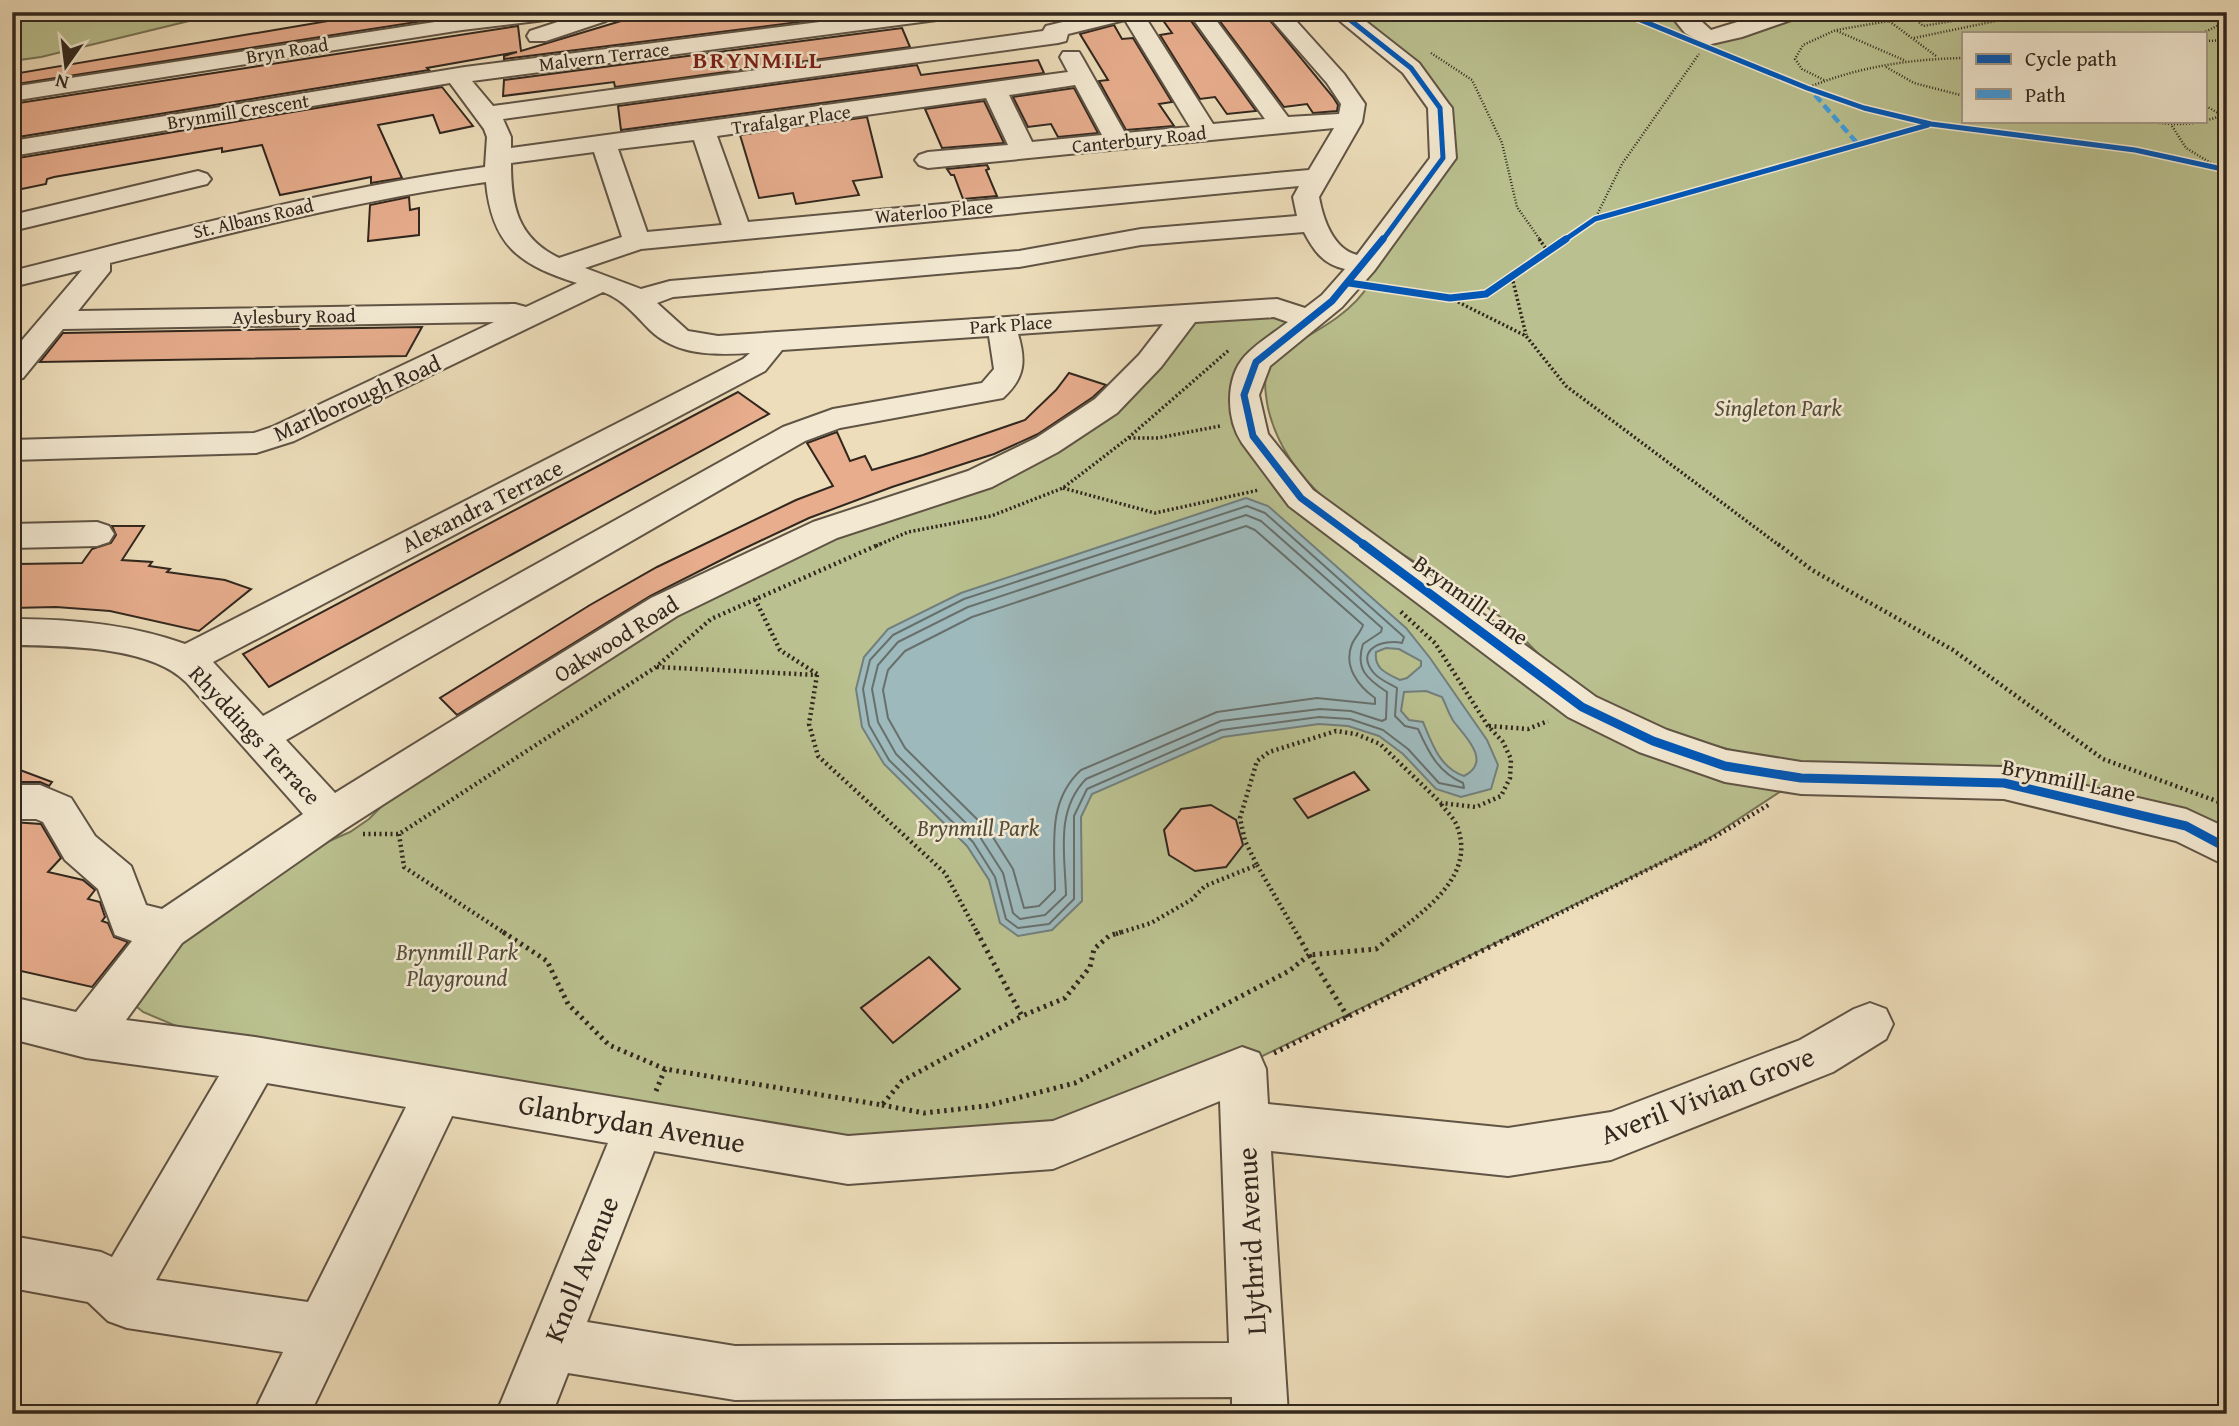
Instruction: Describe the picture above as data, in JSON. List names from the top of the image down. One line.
{"streets":{"street":["Bryn Road","Malvern Terrace","Brynmill Crescent","Trafalgar Place","Canterbury Road","Waterloo Place","St. Albans Road","Aylesbury Road","Park Place","Marlborough Road","Alexandra Terrace","Brynmill Lane","Oakwood Road","Rhyddings Terrace","Averil Vivian Grove","Glanbrydan Avenue","Llythrid Avenue","Knoll Avenue"]},"crossings":[["Malvern Terrace","Brynmill Crescent"],["Trafalgar Place","Canterbury Road"],["Trafalgar Place","St. Albans Road"],["Aylesbury Road","Marlborough Road"],["Park Place","Alexandra Terrace"],["Park Place","Brynmill Lane"],["Park Place","Oakwood Road"],["Alexandra Terrace","Rhyddings Terrace"],["Oakwood Road","Rhyddings Terrace"],["Oakwood Road","Glanbrydan Avenue"],["Averil Vivian Grove","Llythrid Avenue"],["Glanbrydan Avenue","Llythrid Avenue"],["Glanbrydan Avenue","Knoll Avenue"]],"districts":["BRYNMILL"],"parks":["Singleton Park","Brynmill Park","Brynmill Park Playground"],"legend":["Cycle path","Path"],"north":"bottom"}
